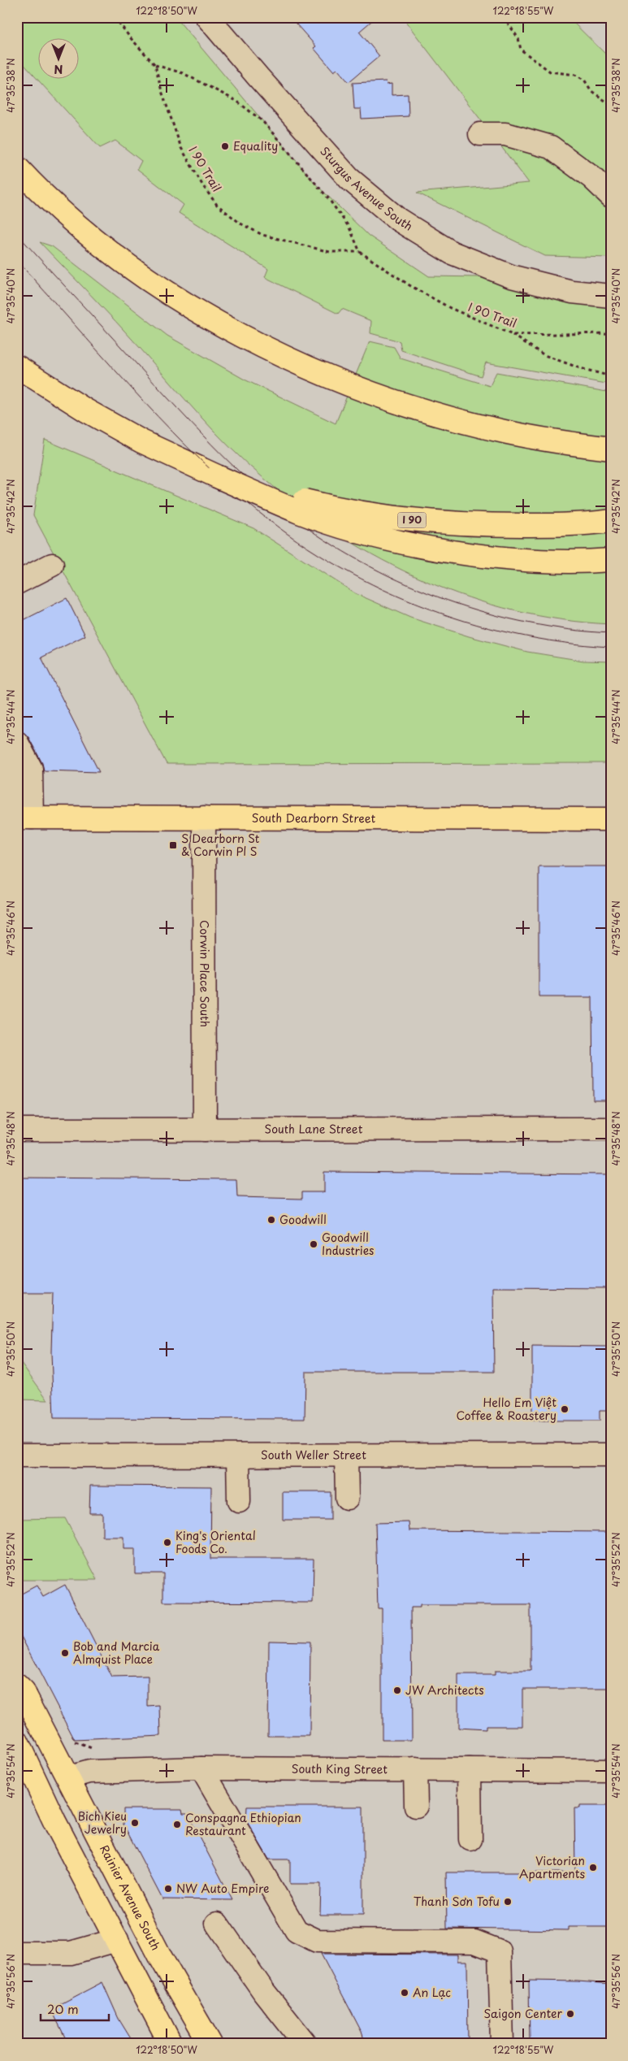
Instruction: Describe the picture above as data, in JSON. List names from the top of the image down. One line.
{"streets":{"main road":["I 90","South Dearborn Street","Rainier Avenue South"],"street":["Sturgus Avenue South","Corwin Place South","South Lane Street","South Weller Street","South King Street"],"path":["I 90 Trail"]},"crossings":[["South Dearborn Street","Corwin Place South"],["Corwin Place South","South Lane Street"],["South King Street","Rainier Avenue South"]],"places":{"other":["Equality","Goodwill","Goodwill Industries","Hello Em Việt Coffee & Roastery","King's Oriental Foods Co.","Bob and Marcia Almquist Place","JW Architects","Bich Kieu Jewelry","Conspagna Ethiopian Restaurant","Victorian Apartments","NW Auto Empire","Thanh Sơn Tofu","An Lạc","Saigon Center"],"transit":["S Dearborn St & Corwin Pl S"]},"scale_bar":"20 m","north":"bottom","coordinates":["122°18'50\"W","122°18'55\"W","47°35'38\"N","47°35'40\"N","47°35'42\"N","47°35'44\"N","47°35'46\"N","47°35'48\"N","47°35'50\"N","47°35'52\"N","47°35'54\"N","47°35'56\"N"]}
